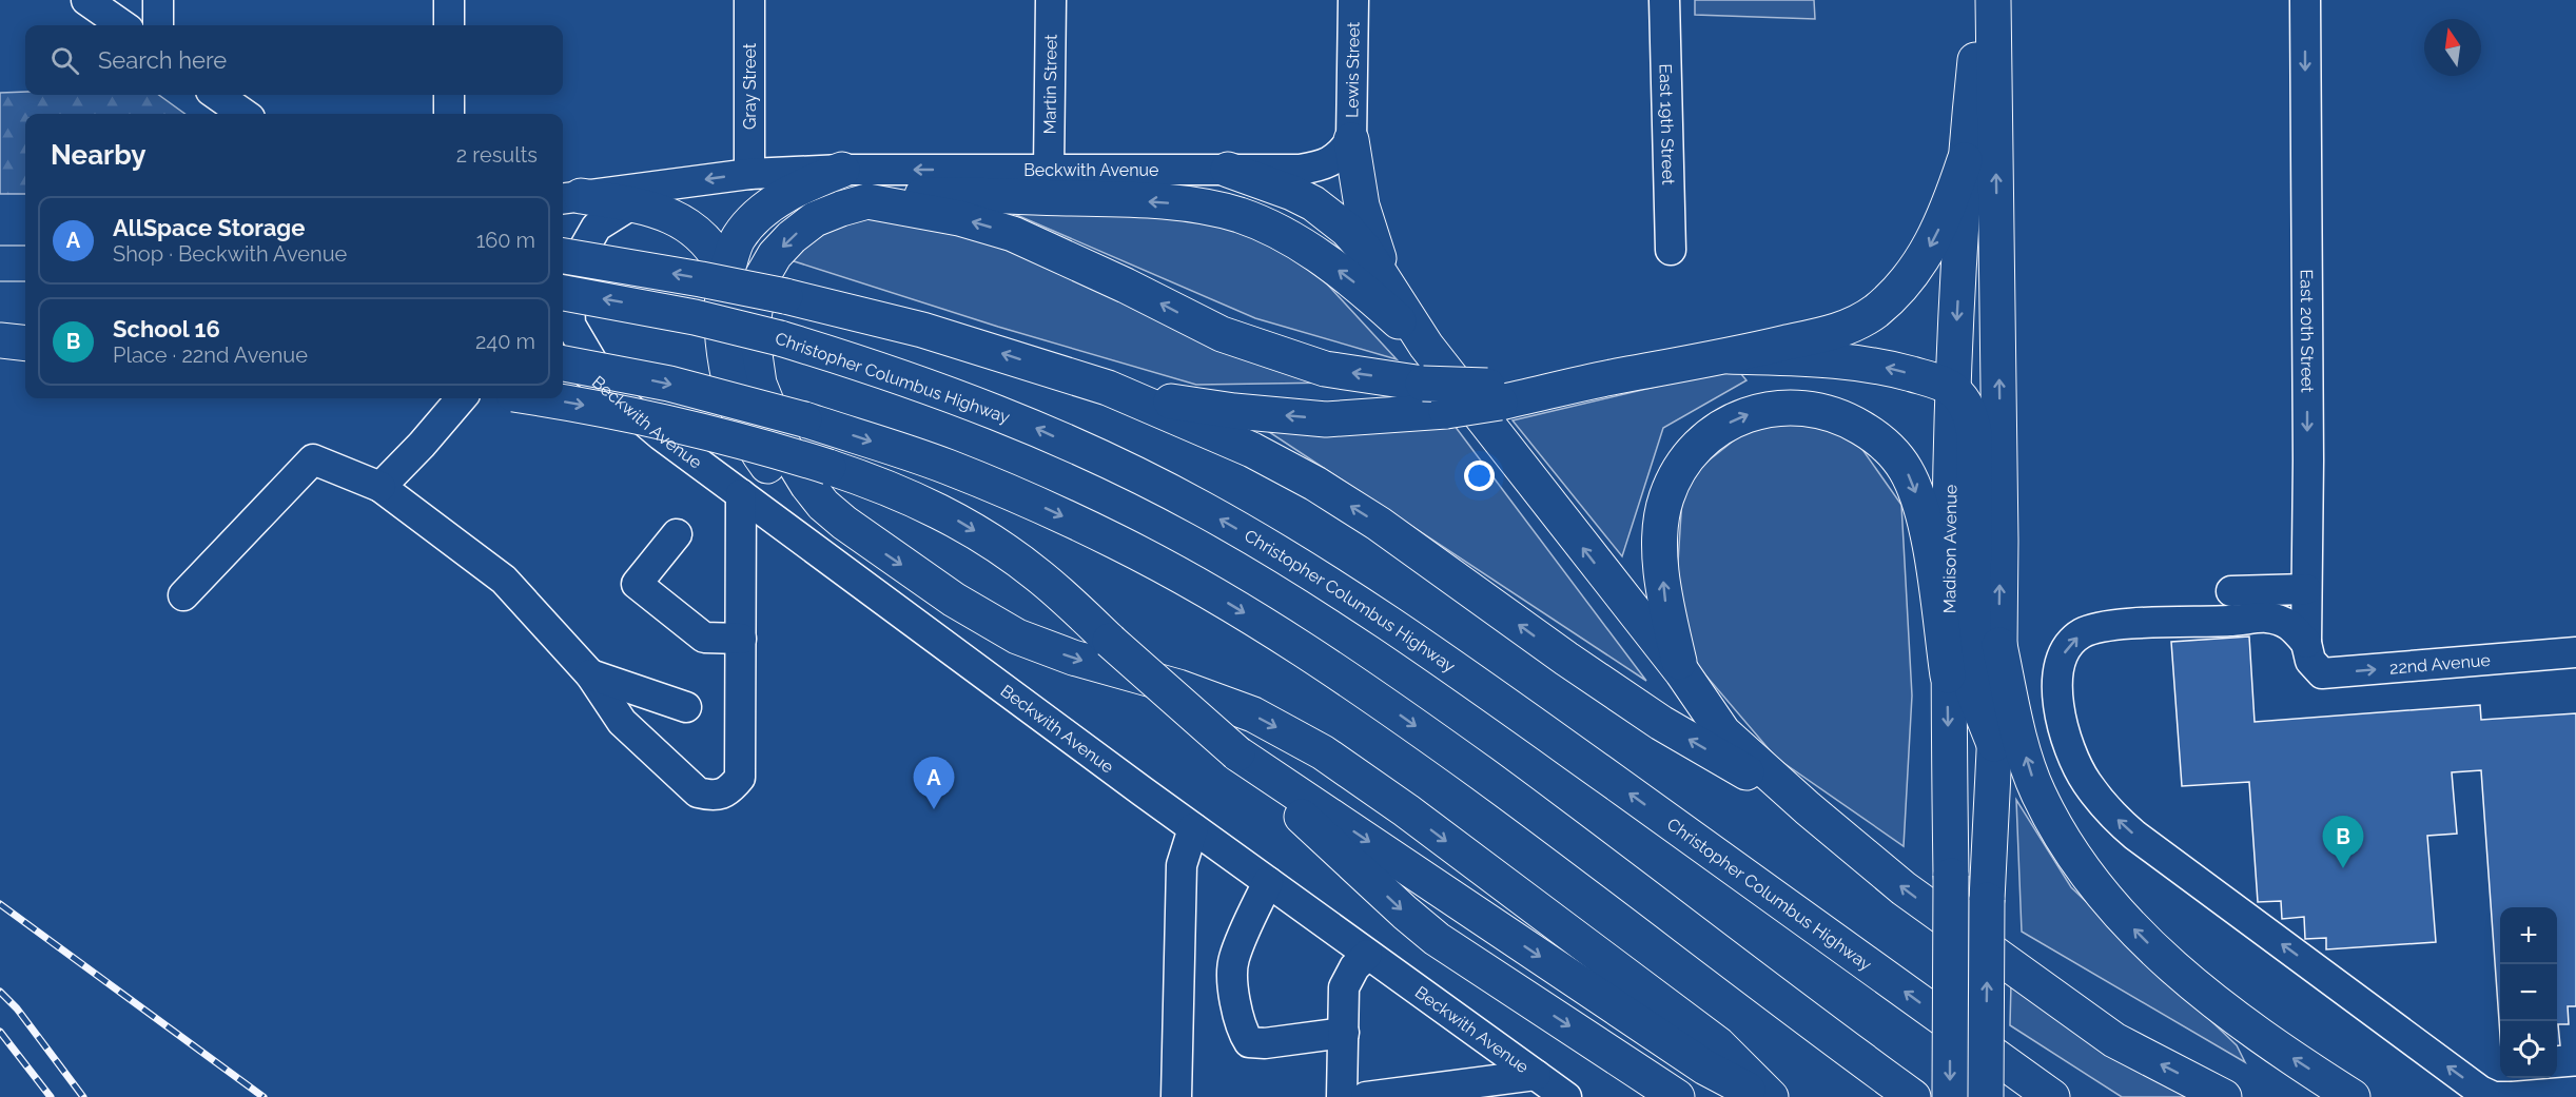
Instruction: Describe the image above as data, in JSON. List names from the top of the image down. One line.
{"streets":{"main road":["Christopher Columbus Highway","Madison Avenue"],"street":["Lewis Street","Martin Street","Gray Street","East 19th Street","Beckwith Avenue","East 20th Street","22nd Avenue"]},"crossings":[["Lewis Street","Beckwith Avenue"],["Martin Street","Beckwith Avenue"],["Gray Street","Beckwith Avenue"],["East 20th Street","22nd Avenue"]],"one_way":["East 20th Street","22nd Avenue"],"north":"top","page":{"search":"Search here","heading":["Nearby","2 results"],"list":[{"mark":"A","name":"AllSpace Storage","note":"Shop · Beckwith Avenue","value":"160 m"},{"mark":"B","name":"School 16","note":"Place · 22nd Avenue","value":"240 m"}],"pins":["A","B"],"map_buttons":["+","−"]}}
